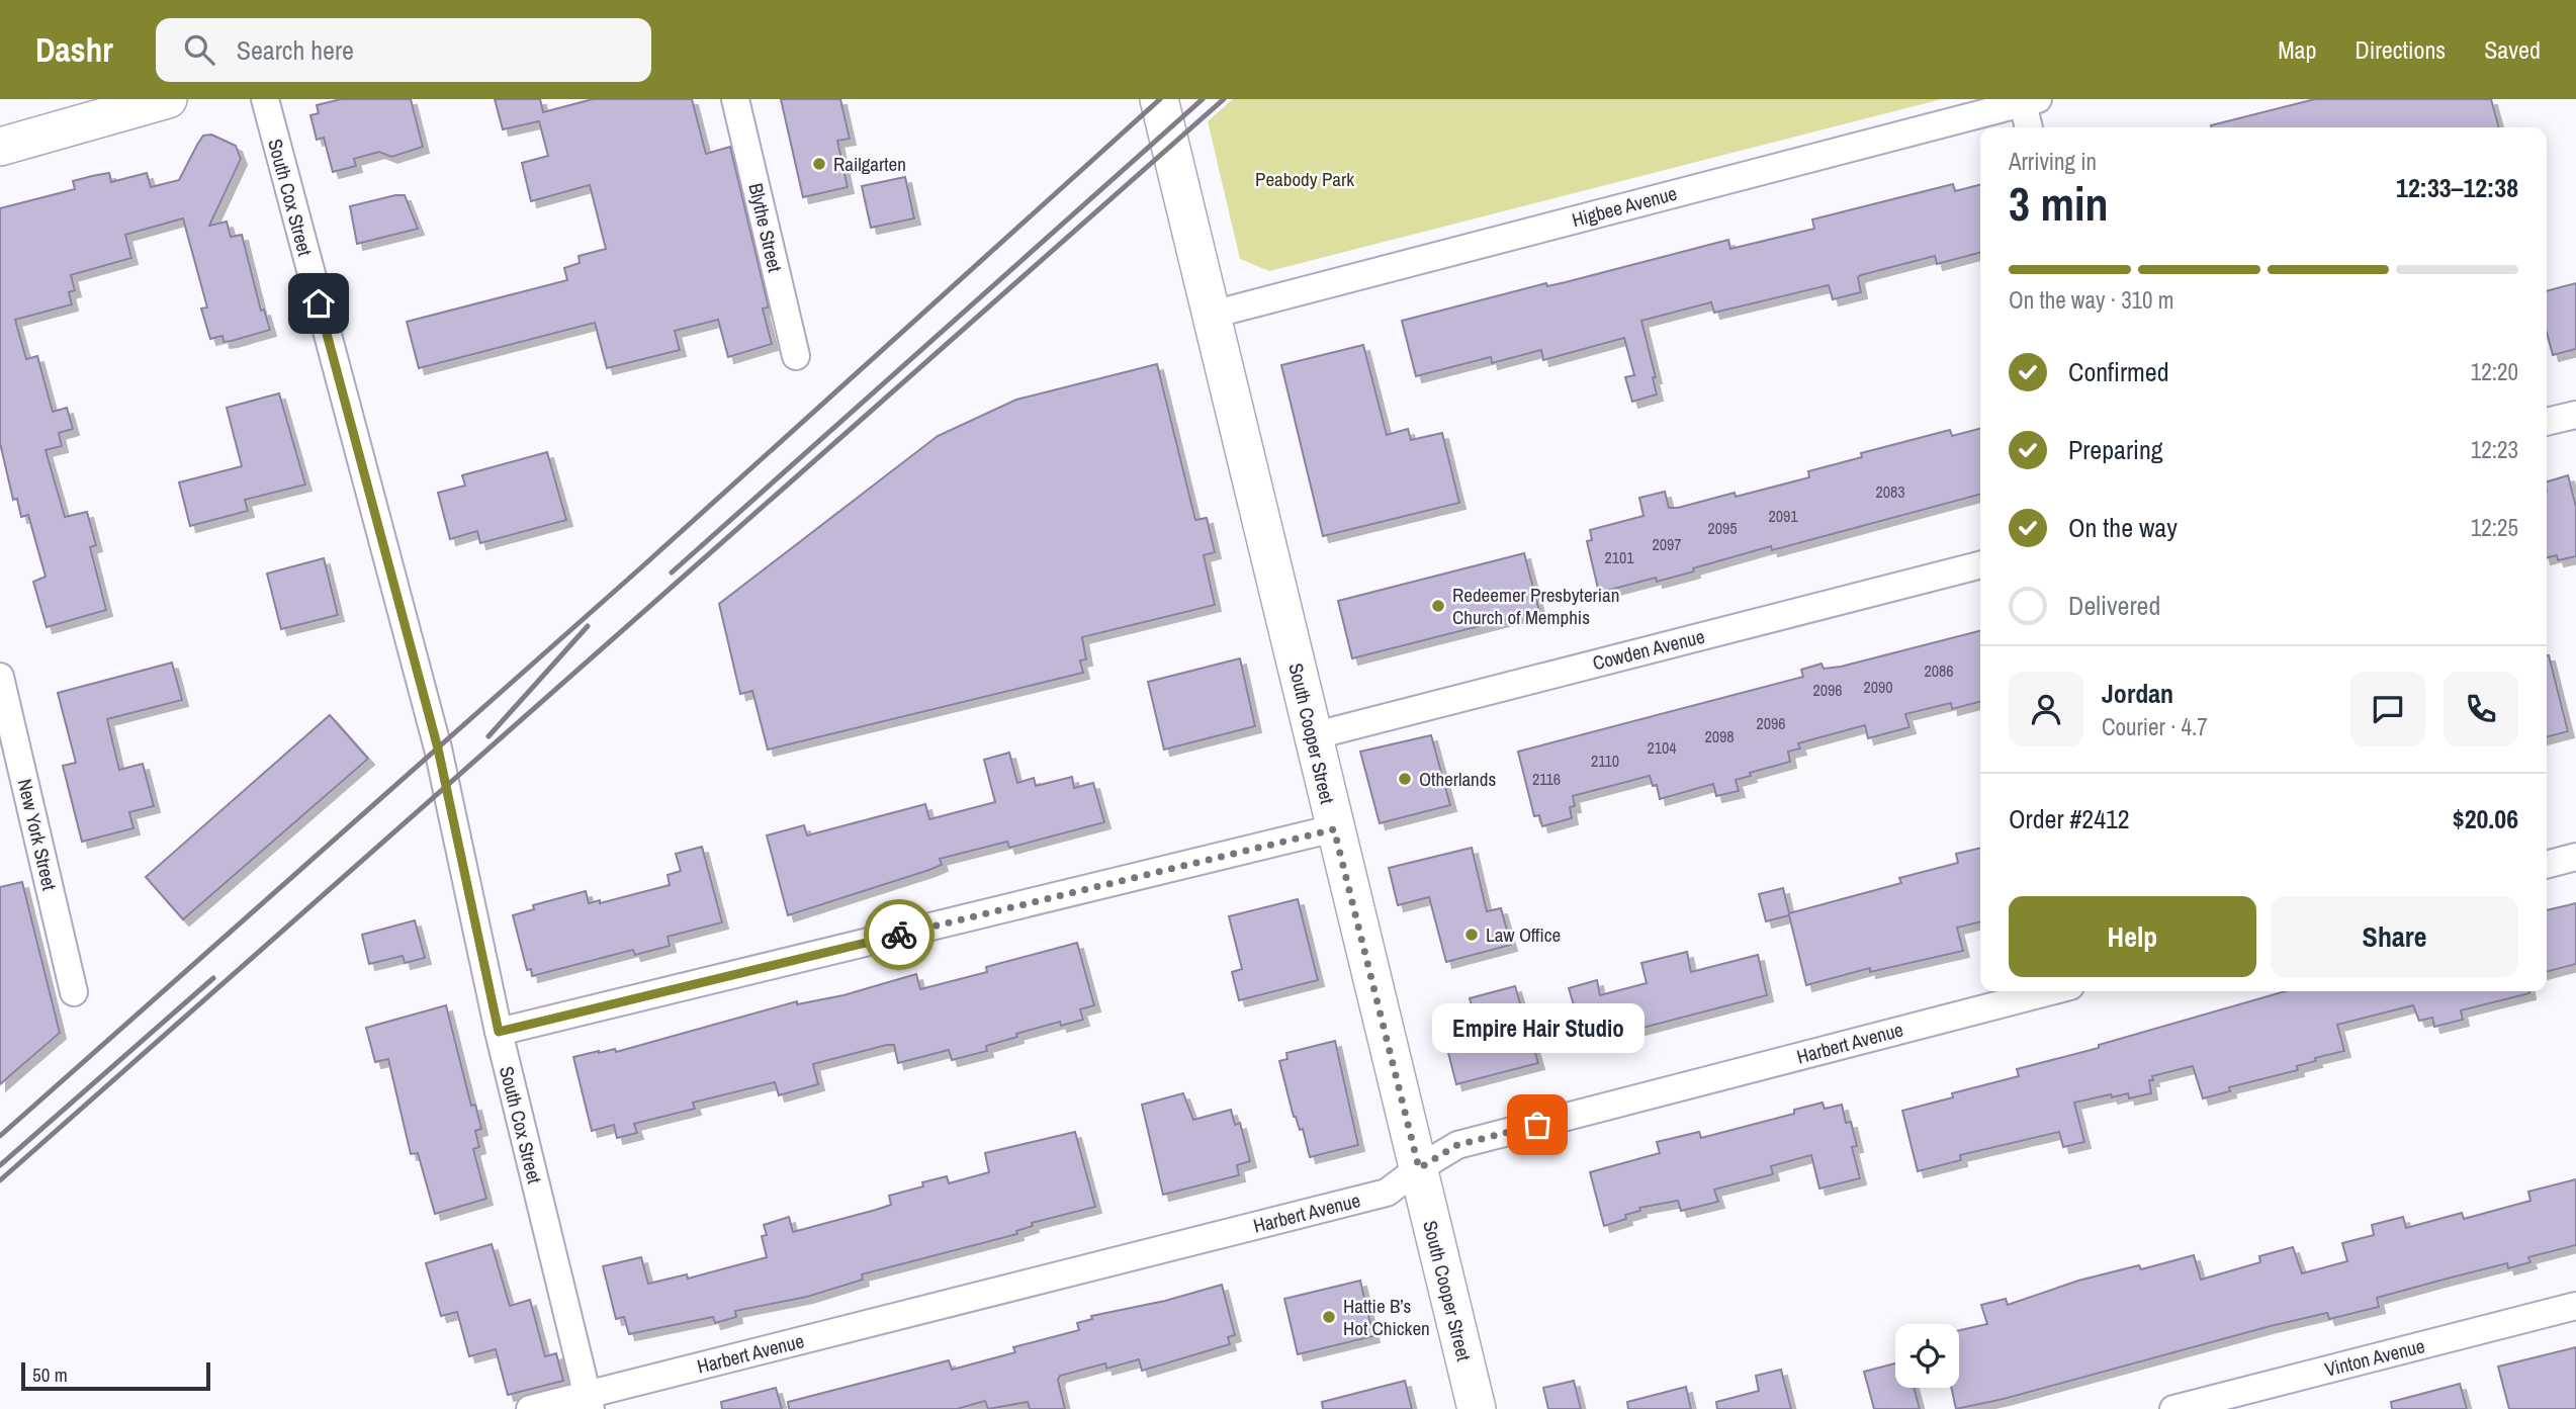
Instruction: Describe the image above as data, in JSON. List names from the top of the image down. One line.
{"streets":{"main road":["South Cooper Street"],"street":["South Cox Street","Higbee Avenue","Blythe Street","Cowden Avenue","New York Street","Harbert Avenue","Vinton Avenue"]},"crossings":[["South Cox Street","Harbert Avenue"],["Higbee Avenue","South Cooper Street"],["Cowden Avenue","South Cooper Street"],["South Cooper Street","Harbert Avenue"]],"parks":["Peabody Park"],"places":["Railgarten","Redeemer Presbyterian Church of Memphis","Otherlands","Law Office","Empire Hair Studio","Hattie B’s Hot Chicken"],"house_numbers":["2083","2091","2095","2097","2101","2086","2090","2096","2096","2098","2104","2110","2116"],"scale_bar":"50 m","page":{"header":"Dashr","search":"Search here","nav":["Map","Directions","Saved"],"heading":["3 min","Arriving in","12:33–12:38"],"panel":["Jordan","Courier · 4.7","Order #2412","$20.06"],"bar":"On the way · 310 m","list":[["Confirmed","12:20"],["Preparing","12:23"],["On the way","12:25"],"Delivered"],"buttons":["Help","Share"],"bubble":"Empire Hair Studio","scale":"50 m"}}
